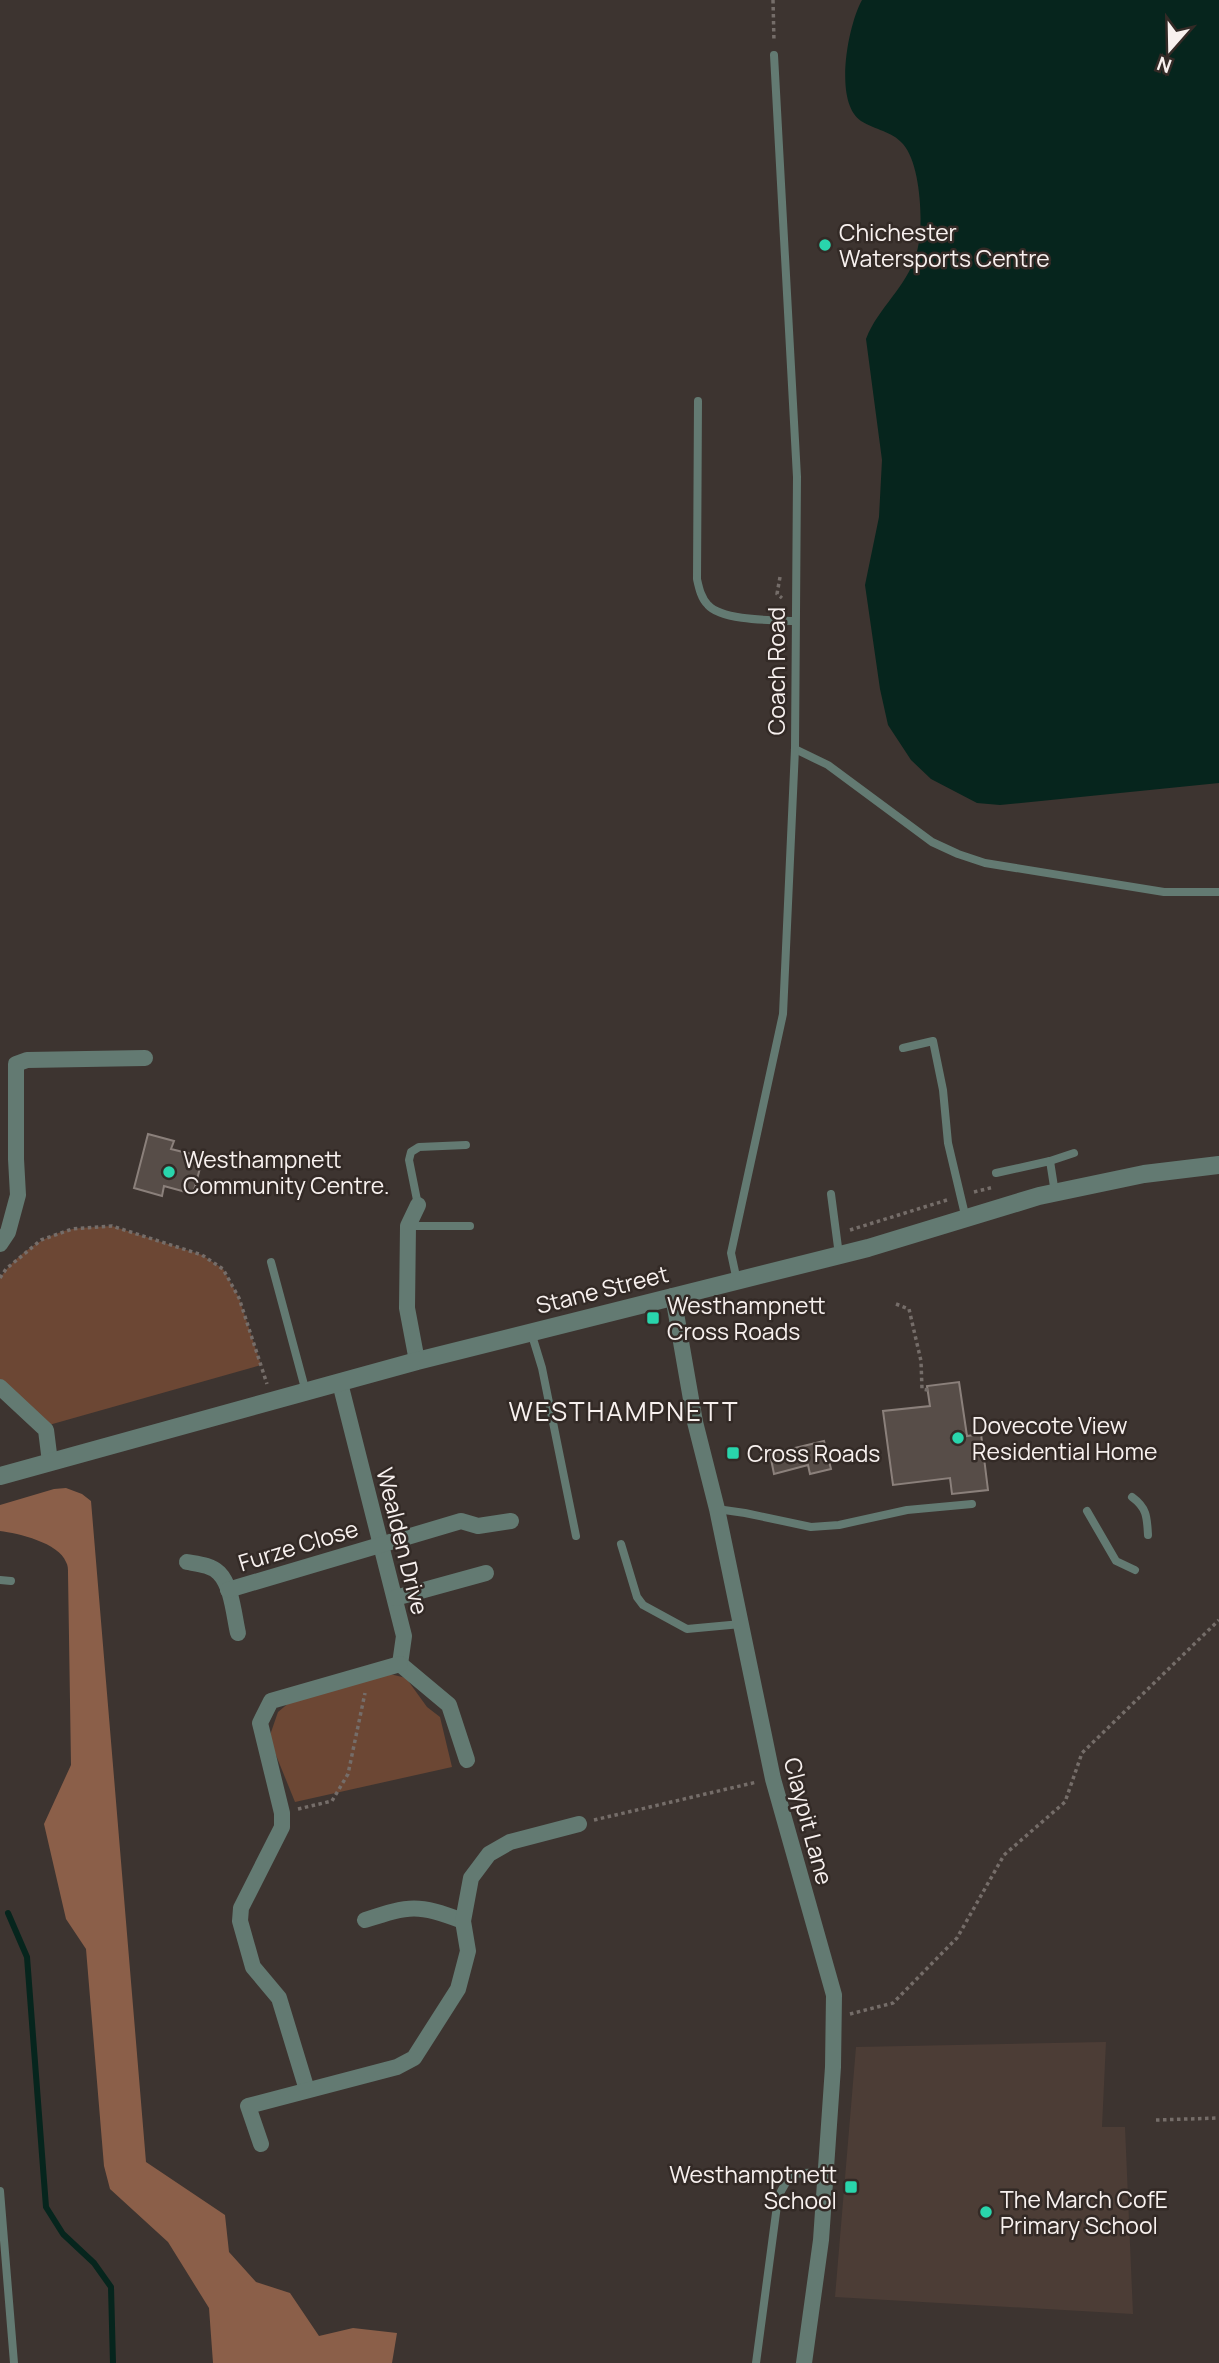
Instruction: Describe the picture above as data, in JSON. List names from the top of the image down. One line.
{"streets":{"street":["Stane Street","Wealden Drive","Furze Close","Claypit Lane"],"lane":["Coach Road"]},"crossings":[["Coach Road","Stane Street"],["Stane Street","Wealden Drive"],["Stane Street","Claypit Lane"],["Wealden Drive","Furze Close"]],"districts":["WESTHAMPNETT"],"places":{"other":["Chichester Watersports Centre","Westhampnett Community Centre.","Dovecote View Residential Home","The March CofE Primary School"],"transit":["Westhampnett Cross Roads","Cross Roads","Westhamptnett School"]},"north":"bottom"}
